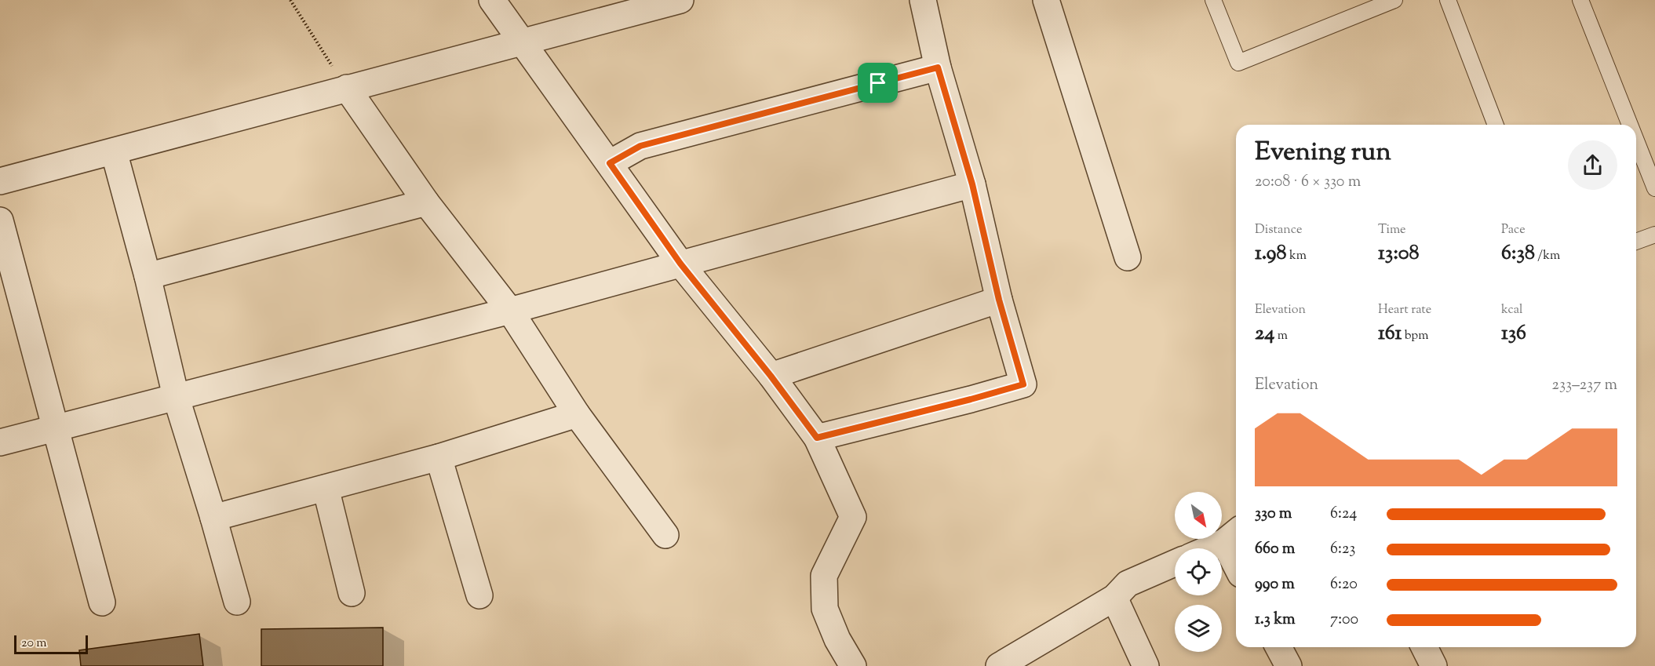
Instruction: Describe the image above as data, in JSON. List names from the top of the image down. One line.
{"scale_bar":"20 m","north":"bottom right","page":{"heading":["Evening run","20:08 · 6 × 330 m"],"stats":[["Distance","1.98 km"],["Time","13:08"],["Pace","6:38 /km"],["Elevation","24 m"],["Heart rate","161 bpm"],["kcal","136"]],"chart":["Elevation","233–237 m"],"list":[{"name":"330 m","note":"6:24"},{"name":"660 m","note":"6:23"},{"name":"990 m","note":"6:20"},{"name":"1.3 km","note":"7:00"}],"scale":"20 m"}}
